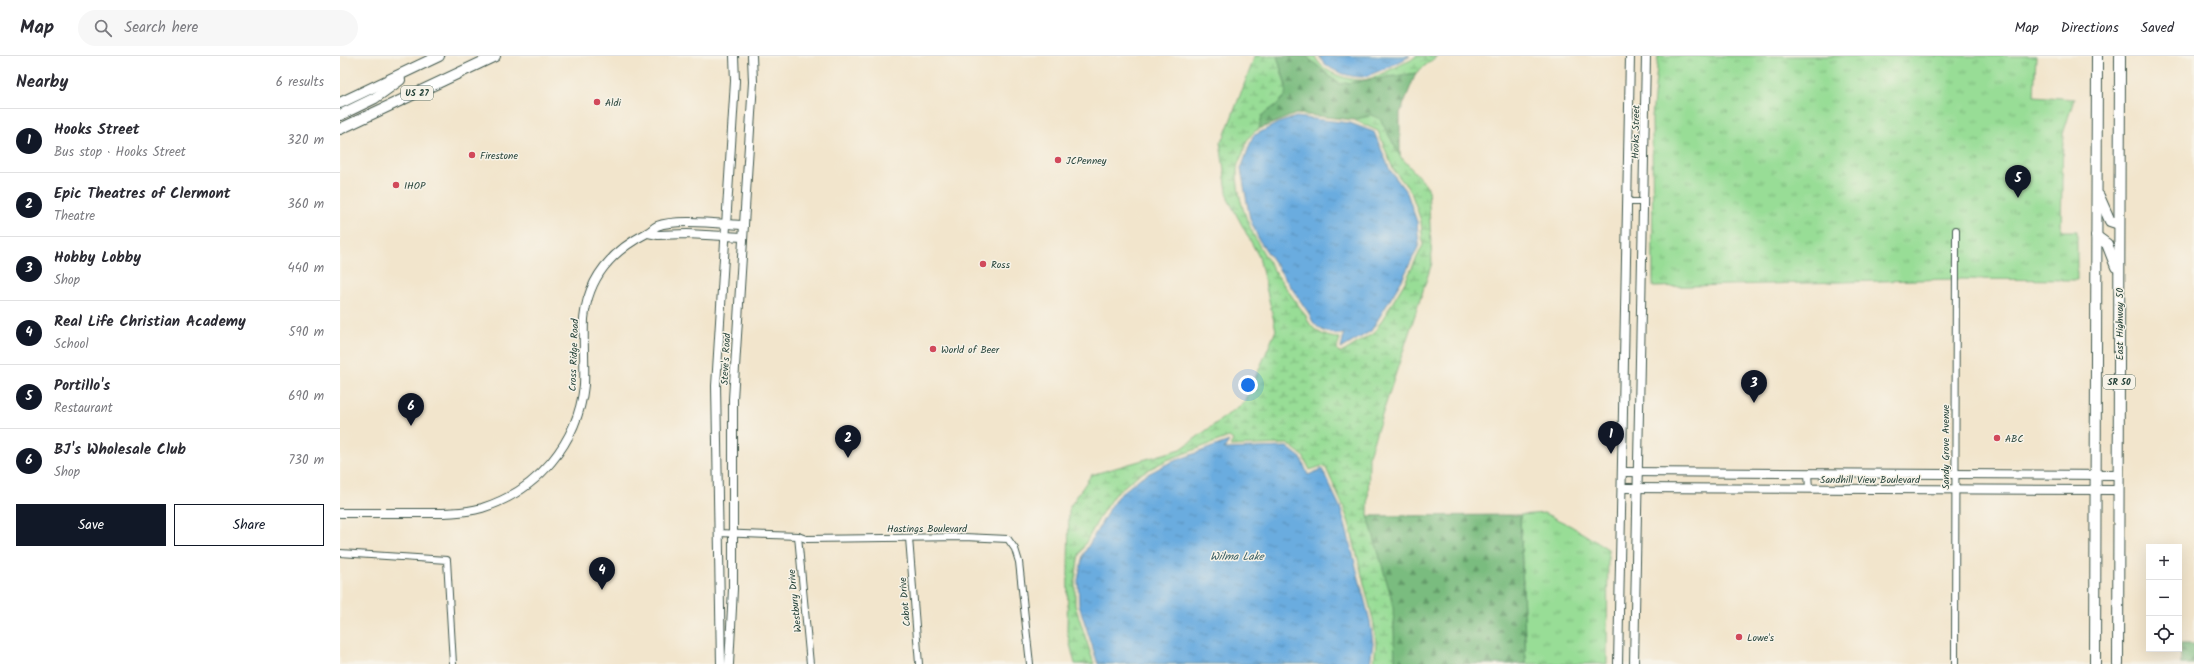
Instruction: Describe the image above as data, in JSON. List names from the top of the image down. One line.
{"streets":{"highway":["US 27","East Highway 50","SR 50"],"street":["Hooks Street","Cross Ridge Road","Steve's Road","Sandy Grove Avenue","Sandhill View Boulevard","Hastings Boulevard","Westbury Drive","Cabot Drive"]},"crossings":[["Hooks Street","Sandhill View Boulevard"],["East Highway 50","Sandhill View Boulevard"],["Cross Ridge Road","Steve's Road"],["Steve's Road","Hastings Boulevard"],["SR 50","Sandhill View Boulevard"],["Sandy Grove Avenue","Sandhill View Boulevard"],["Hastings Boulevard","Westbury Drive"],["Hastings Boulevard","Cabot Drive"]],"water":["Wilma Lake"],"places":["Aldi","Firestone","JCPenney","IHOP","Ross","World of Beer","ABC","Lowe's"],"page":{"header":"Map","search":"Search here","nav":["Map","Directions","Saved"],"heading":["Nearby","6 results"],"list":[{"mark":"1","name":"Hooks Street","note":"Bus stop · Hooks Street","value":"320 m"},{"mark":"2","name":"Epic Theatres of Clermont","note":"Theatre","value":"360 m"},{"mark":"3","name":"Hobby Lobby","note":"Shop","value":"440 m"},{"mark":"4","name":"Real Life Christian Academy","note":"School","value":"590 m"},{"mark":"5","name":"Portillo's","note":"Restaurant","value":"690 m"},{"mark":"6","name":"BJ's Wholesale Club","note":"Shop","value":"730 m"}],"pins":["5","3","6","1","2","4"],"buttons":["Save","Share"],"map_buttons":["+","−"]}}
